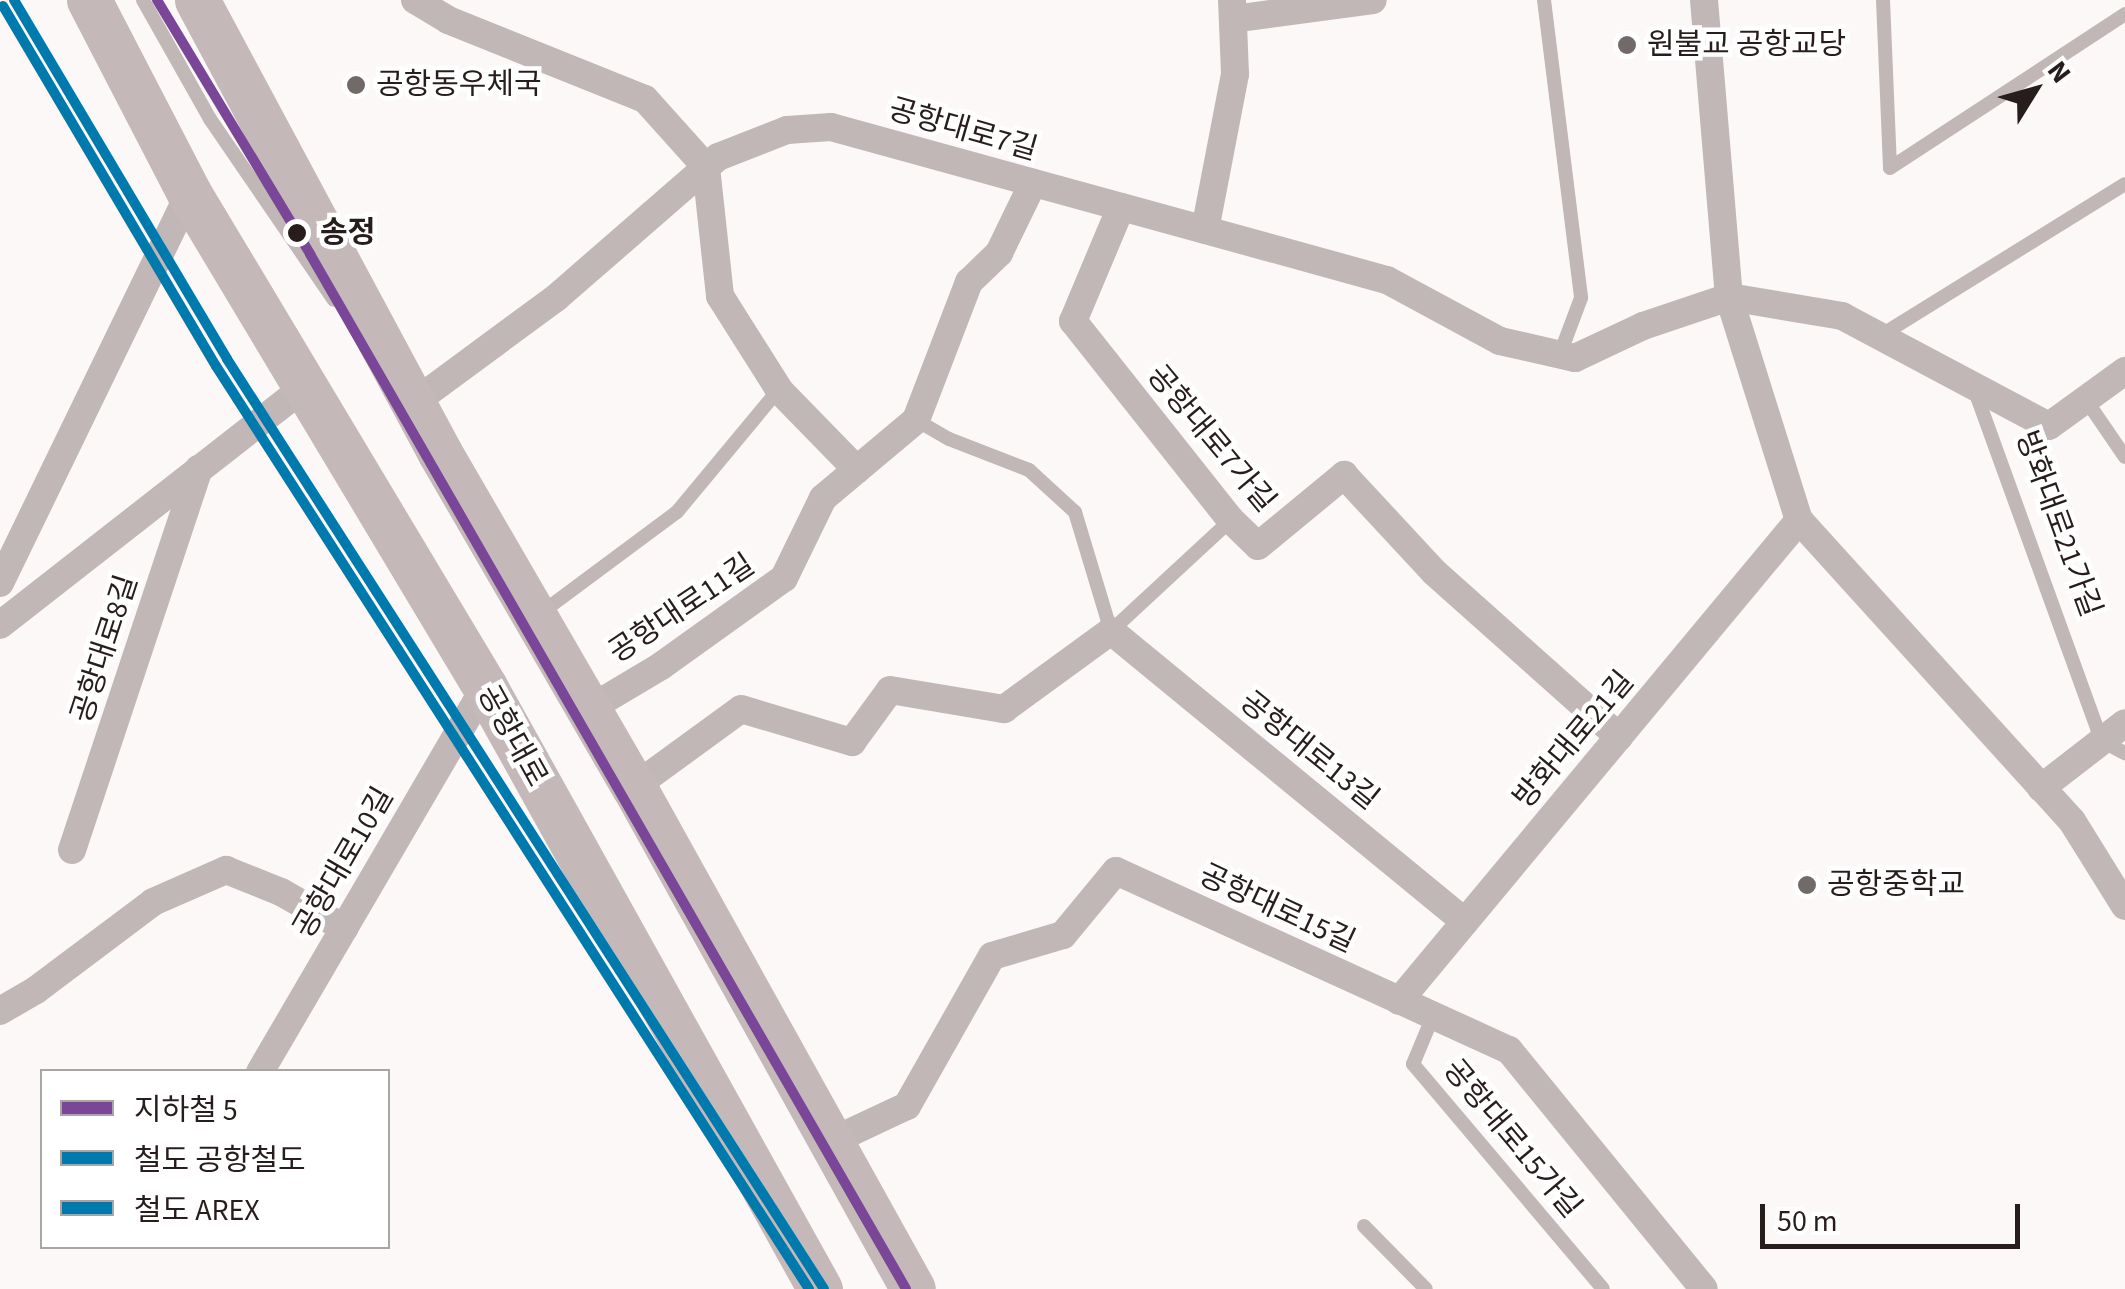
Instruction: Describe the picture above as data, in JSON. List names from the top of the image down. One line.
{"streets":{"main road":["공항대로"],"street":["공항대로7길","공항대로7가길","방화대로21가길","공항대로11길","공항대로8길","방화대로21길","공항대로13길","공항대로10길","공항대로15길"],"lane":["공항대로15가길"]},"crossings":[["공항대로7길","공항대로7가길"],["공항대로7길","방화대로21가길"],["공항대로7길","공항대로11길"],["공항대로7가길","방화대로21길"],["공항대로8길","공항대로"],["공항대로","공항대로10길"],["방화대로21길","공항대로13길"],["방화대로21길","공항대로15길"],["공항대로15길","공항대로15가길"]],"places":["원불교 공항교당","공항동우체국","송정","공항중학교"],"lines":["metro line 5","rail line 공항철도","rail line AREX"],"legend":["지하철 5","철도 공항철도","철도 AREX"],"scale_bar":"50 m","north":"top right"}
